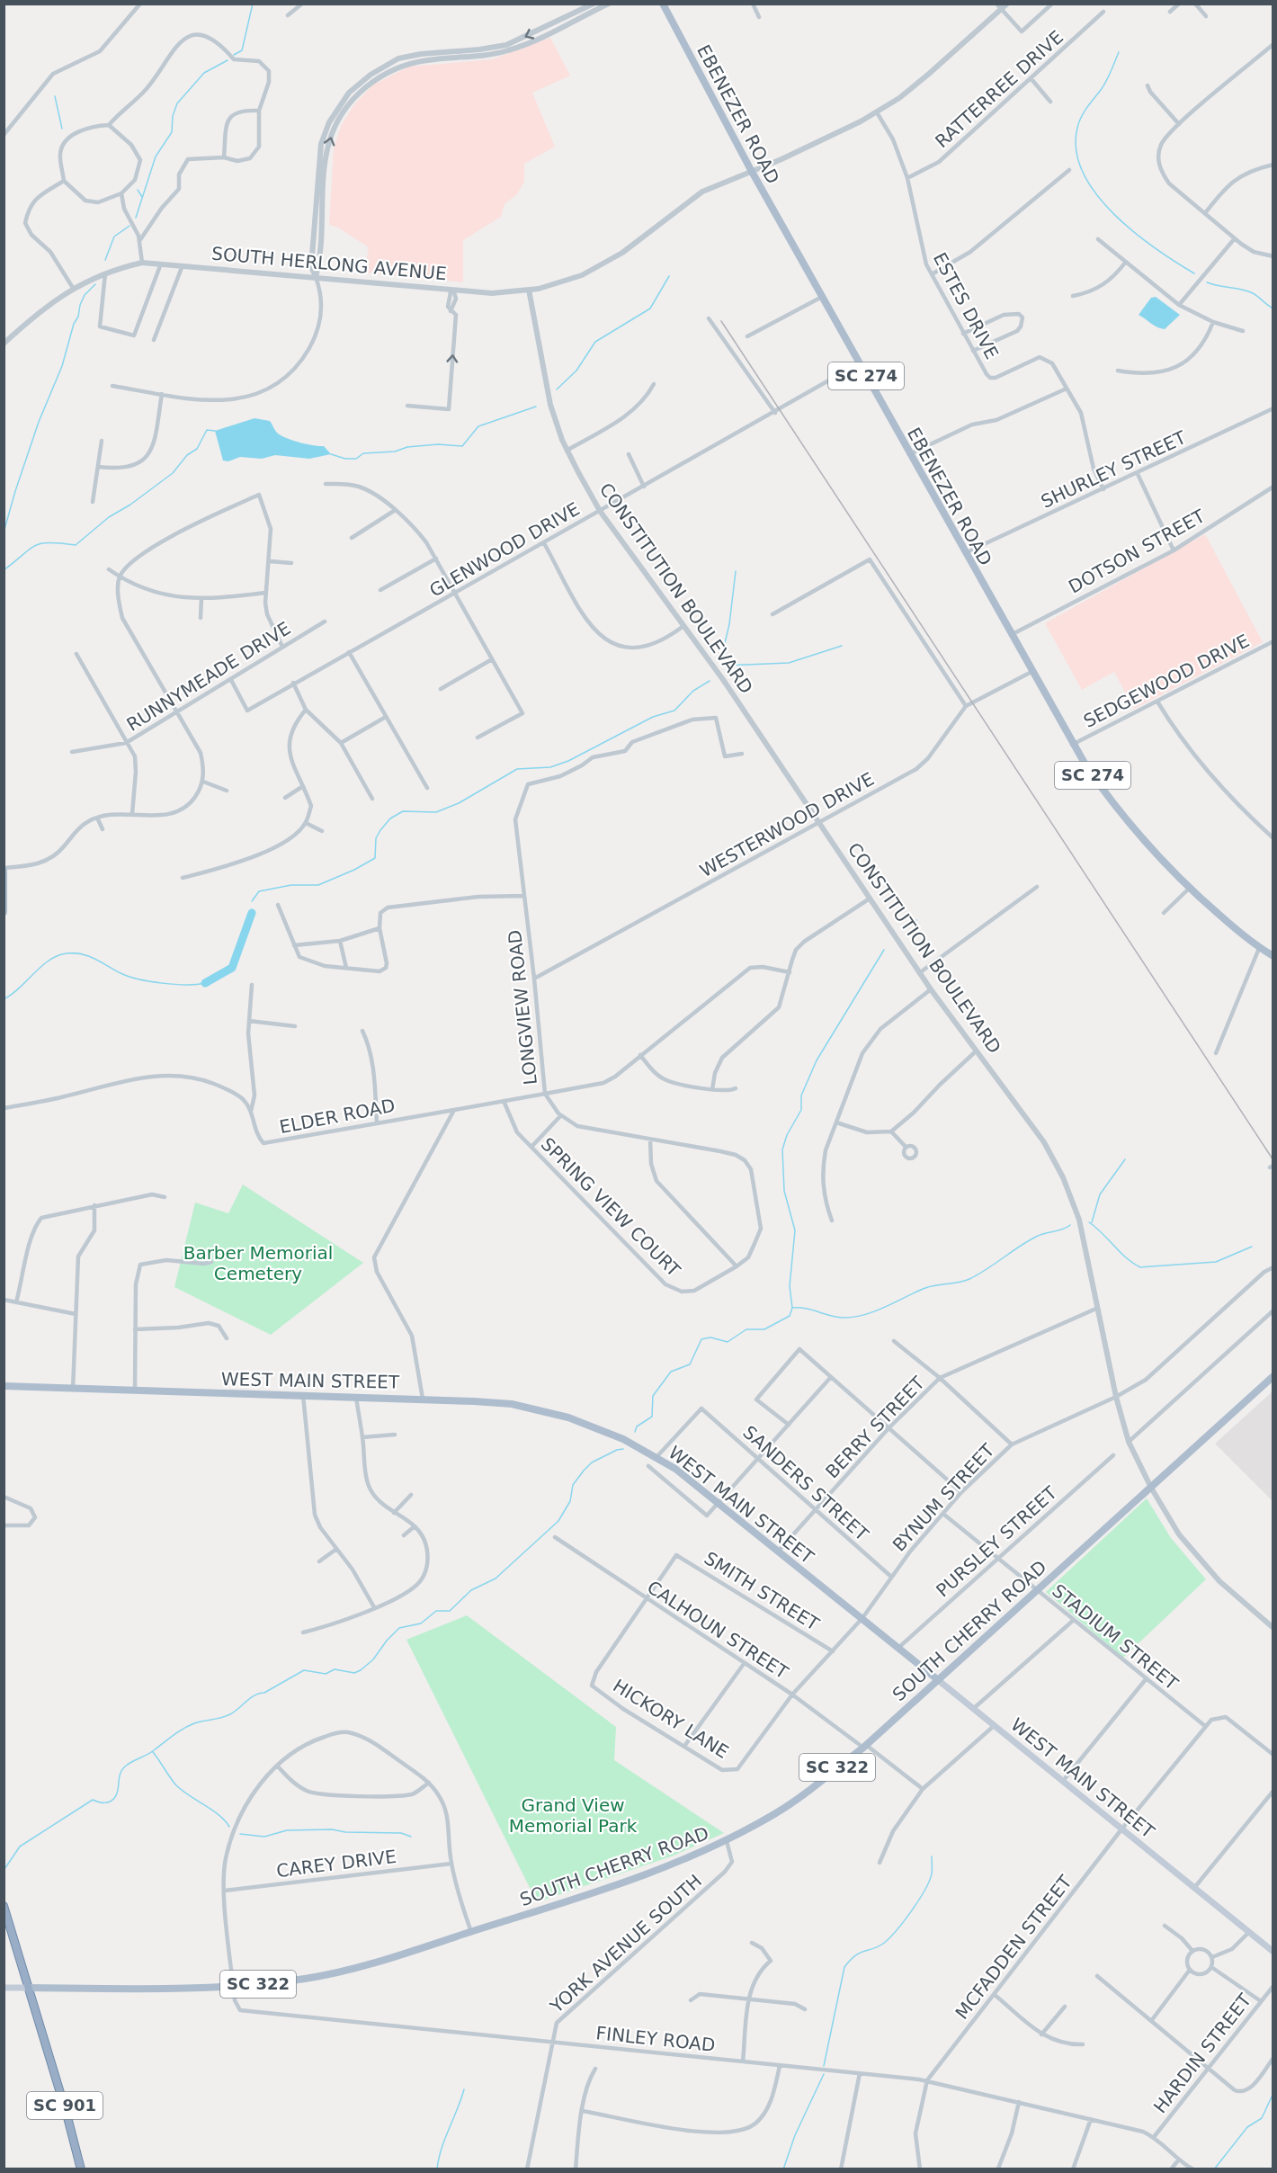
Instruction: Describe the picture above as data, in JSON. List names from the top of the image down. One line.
{"streets":{"highway":["SC 901"],"main road":["EBENEZER ROAD","SC 274","WEST MAIN STREET","SOUTH CHERRY ROAD","SC 322"],"street":["RATTERREE DRIVE","SOUTH HERLONG AVENUE","ESTES DRIVE","SHURLEY STREET","GLENWOOD DRIVE","DOTSON STREET","CONSTITUTION BOULEVARD","RUNNYMEADE DRIVE","SEDGEWOOD DRIVE","WESTERWOOD DRIVE","LONGVIEW ROAD","ELDER ROAD","SPRING VIEW COURT","BERRY STREET","SANDERS STREET","BYNUM STREET","PURSLEY STREET","SMITH STREET","CALHOUN STREET","STADIUM STREET","HICKORY LANE","CAREY DRIVE","YORK AVENUE SOUTH","MCFADDEN STREET","FINLEY ROAD","HARDIN STREET"]},"crossings":[["RATTERREE DRIVE","ESTES DRIVE"],["EBENEZER ROAD","SOUTH HERLONG AVENUE"],["EBENEZER ROAD","SHURLEY STREET"],["EBENEZER ROAD","GLENWOOD DRIVE"],["EBENEZER ROAD","DOTSON STREET"],["EBENEZER ROAD","SEDGEWOOD DRIVE"],["EBENEZER ROAD","WESTERWOOD DRIVE"],["SOUTH HERLONG AVENUE","ESTES DRIVE"],["SOUTH HERLONG AVENUE","CONSTITUTION BOULEVARD"],["ESTES DRIVE","SHURLEY STREET"],["GLENWOOD DRIVE","CONSTITUTION BOULEVARD"],["GLENWOOD DRIVE","RUNNYMEADE DRIVE"],["CONSTITUTION BOULEVARD","WESTERWOOD DRIVE"],["CONSTITUTION BOULEVARD","BERRY STREET"],["CONSTITUTION BOULEVARD","BYNUM STREET"],["CONSTITUTION BOULEVARD","SOUTH CHERRY ROAD"],["WESTERWOOD DRIVE","LONGVIEW ROAD"],["LONGVIEW ROAD","ELDER ROAD"],["LONGVIEW ROAD","SPRING VIEW COURT"],["WEST MAIN STREET","BERRY STREET"],["WEST MAIN STREET","SANDERS STREET"],["WEST MAIN STREET","BYNUM STREET"],["WEST MAIN STREET","PURSLEY STREET"],["WEST MAIN STREET","SOUTH CHERRY ROAD"],["WEST MAIN STREET","MCFADDEN STREET"],["BERRY STREET","SANDERS STREET"],["SANDERS STREET","BYNUM STREET"],["BYNUM STREET","SMITH STREET"],["BYNUM STREET","CALHOUN STREET"],["BYNUM STREET","STADIUM STREET"],["BYNUM STREET","HICKORY LANE"],["PURSLEY STREET","STADIUM STREET"],["SMITH STREET","CALHOUN STREET"],["SMITH STREET","HICKORY LANE"],["CALHOUN STREET","SOUTH CHERRY ROAD"],["CALHOUN STREET","HICKORY LANE"],["SOUTH CHERRY ROAD","STADIUM STREET"],["SOUTH CHERRY ROAD","SC 322"],["SOUTH CHERRY ROAD","YORK AVENUE SOUTH"],["SOUTH CHERRY ROAD","FINLEY ROAD"],["SOUTH CHERRY ROAD","SC 901"],["STADIUM STREET","MCFADDEN STREET"],["SC 322","SC 901"],["YORK AVENUE SOUTH","FINLEY ROAD"],["MCFADDEN STREET","FINLEY ROAD"],["FINLEY ROAD","HARDIN STREET"]],"parks":["Barber Memorial Cemetery","Grand View Memorial Park"]}
